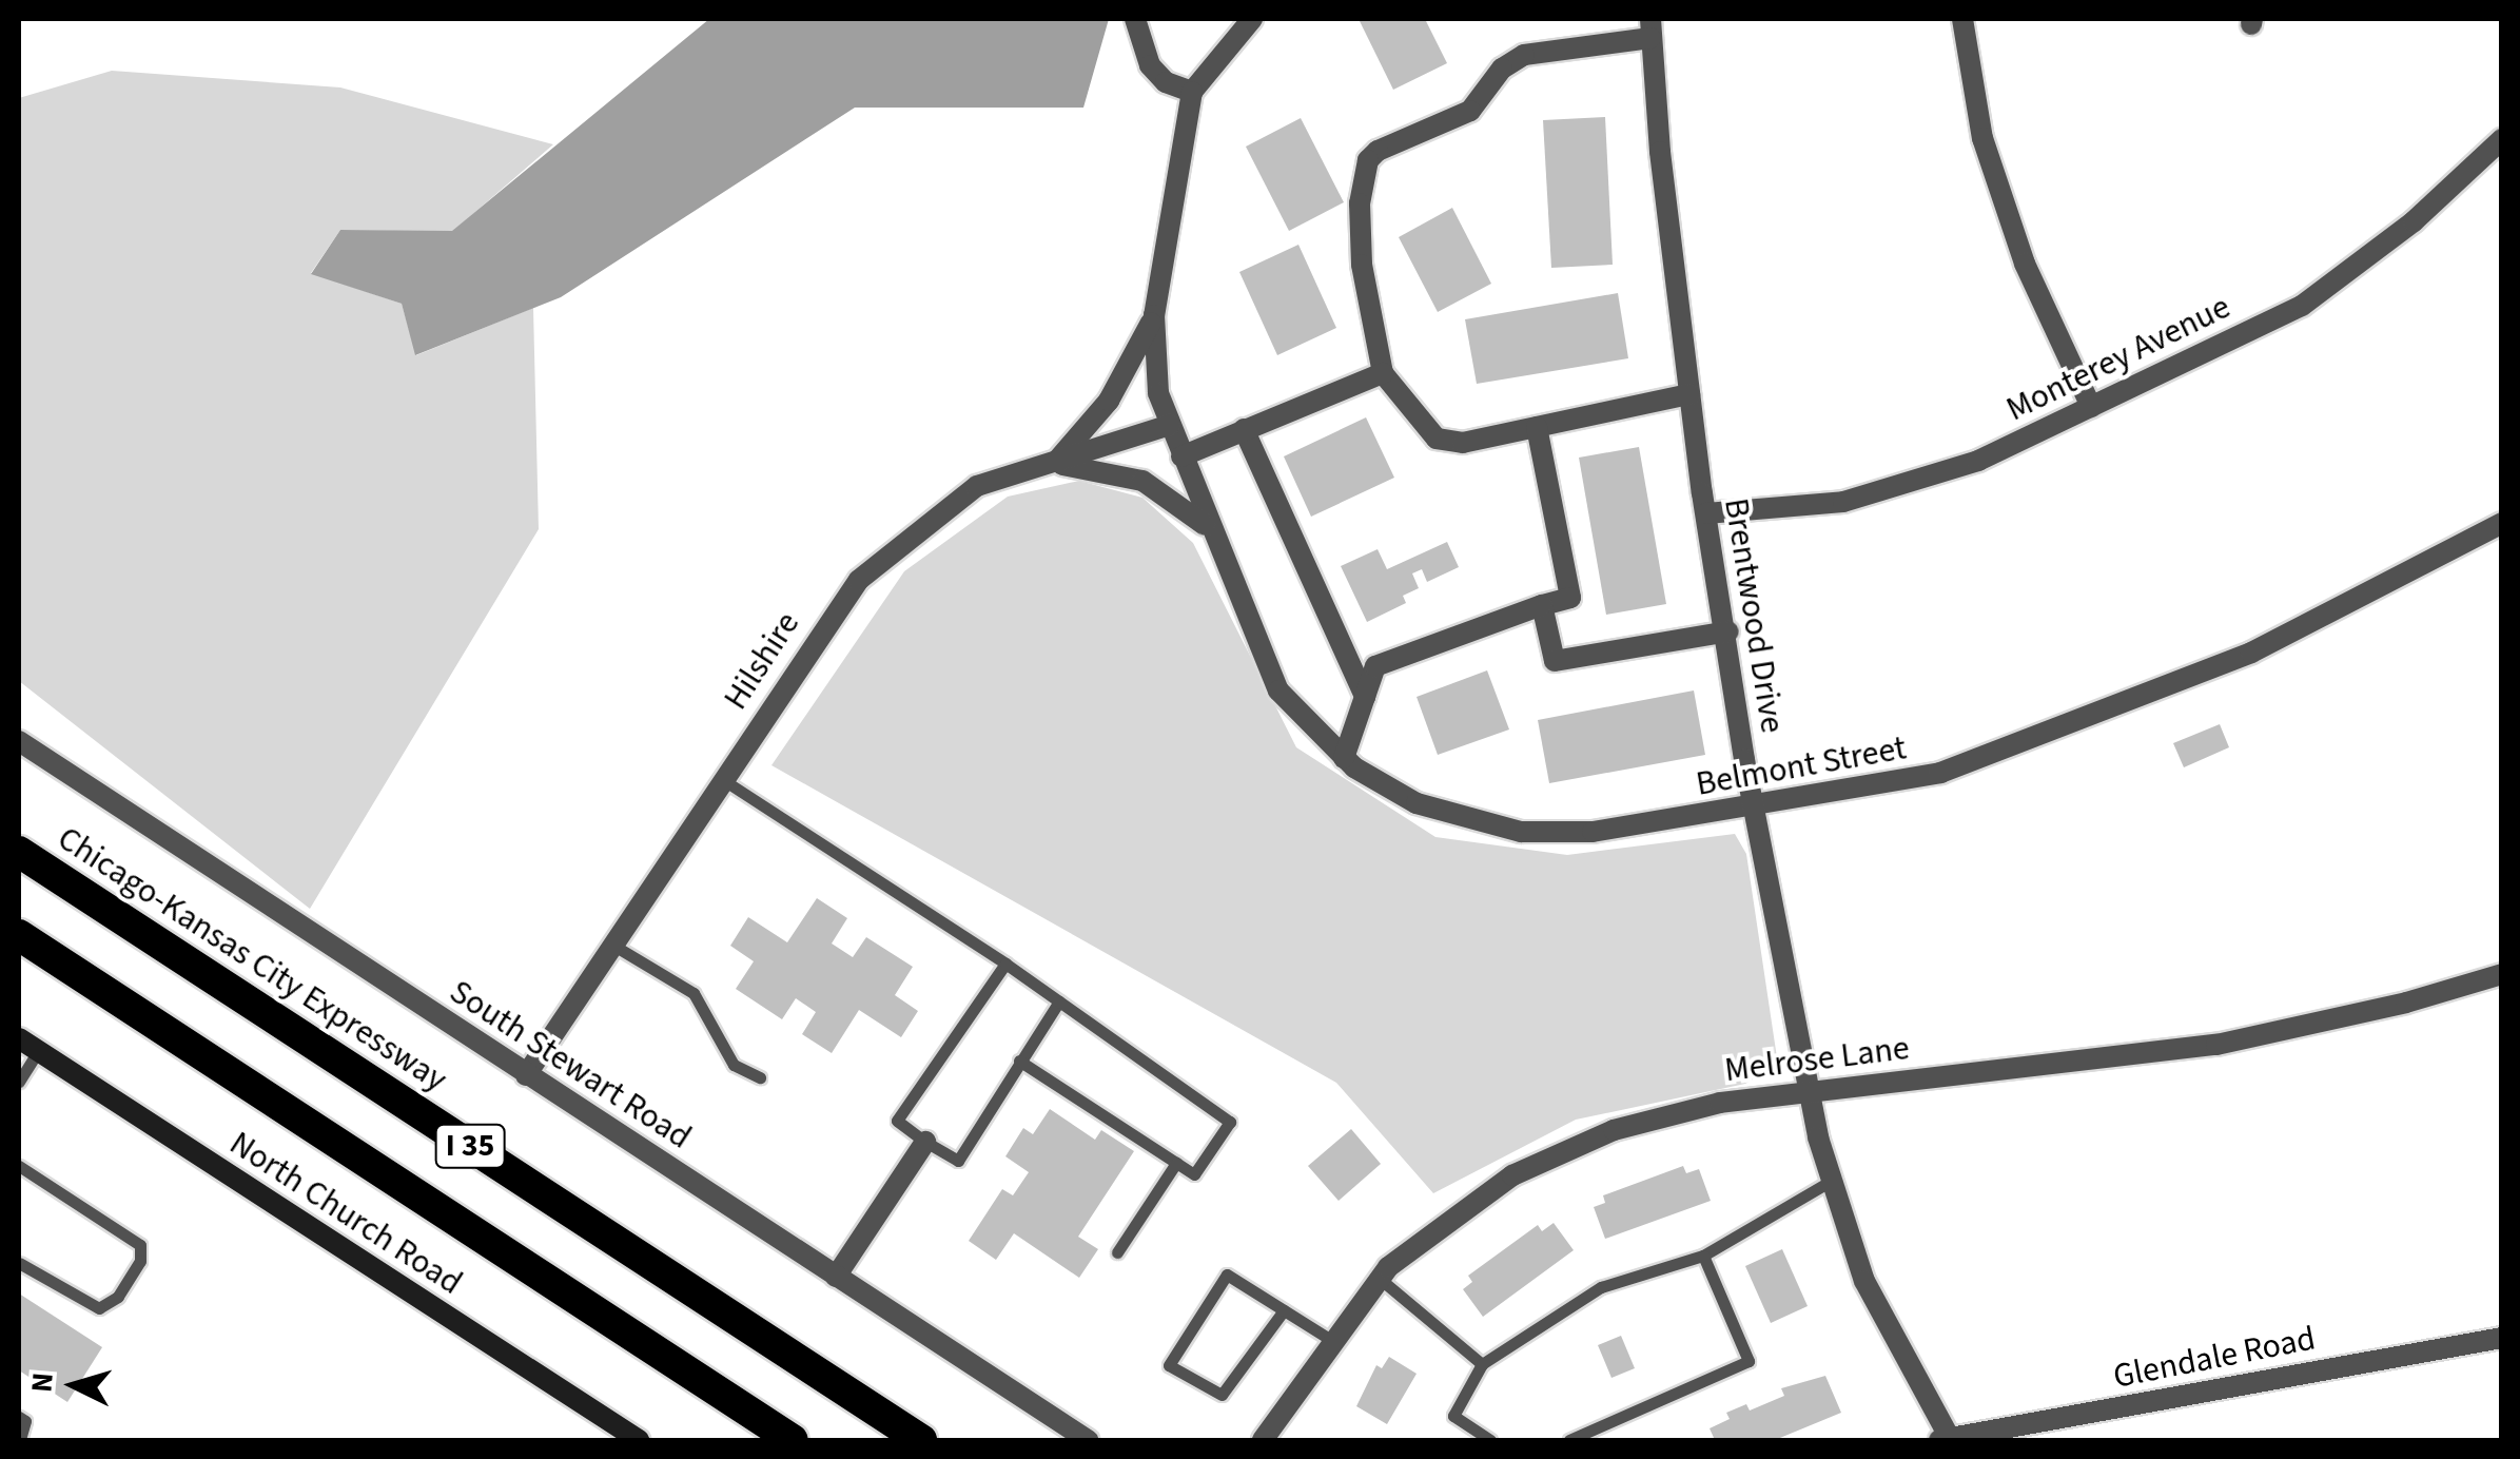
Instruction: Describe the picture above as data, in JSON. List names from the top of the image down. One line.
{"streets":{"highway":["Chicago-Kansas City Expressway","I 35"],"main road":["North Church Road"],"street":["Monterey Avenue","Brentwood Drive","Hilshire","Belmont Street","Melrose Lane","South Stewart Road","Glendale Road"]},"crossings":[["Monterey Avenue","Brentwood Drive"],["Brentwood Drive","Belmont Street"],["Brentwood Drive","Melrose Lane"],["Brentwood Drive","Glendale Road"],["Hilshire","Belmont Street"],["Hilshire","South Stewart Road"]],"north":"left"}
